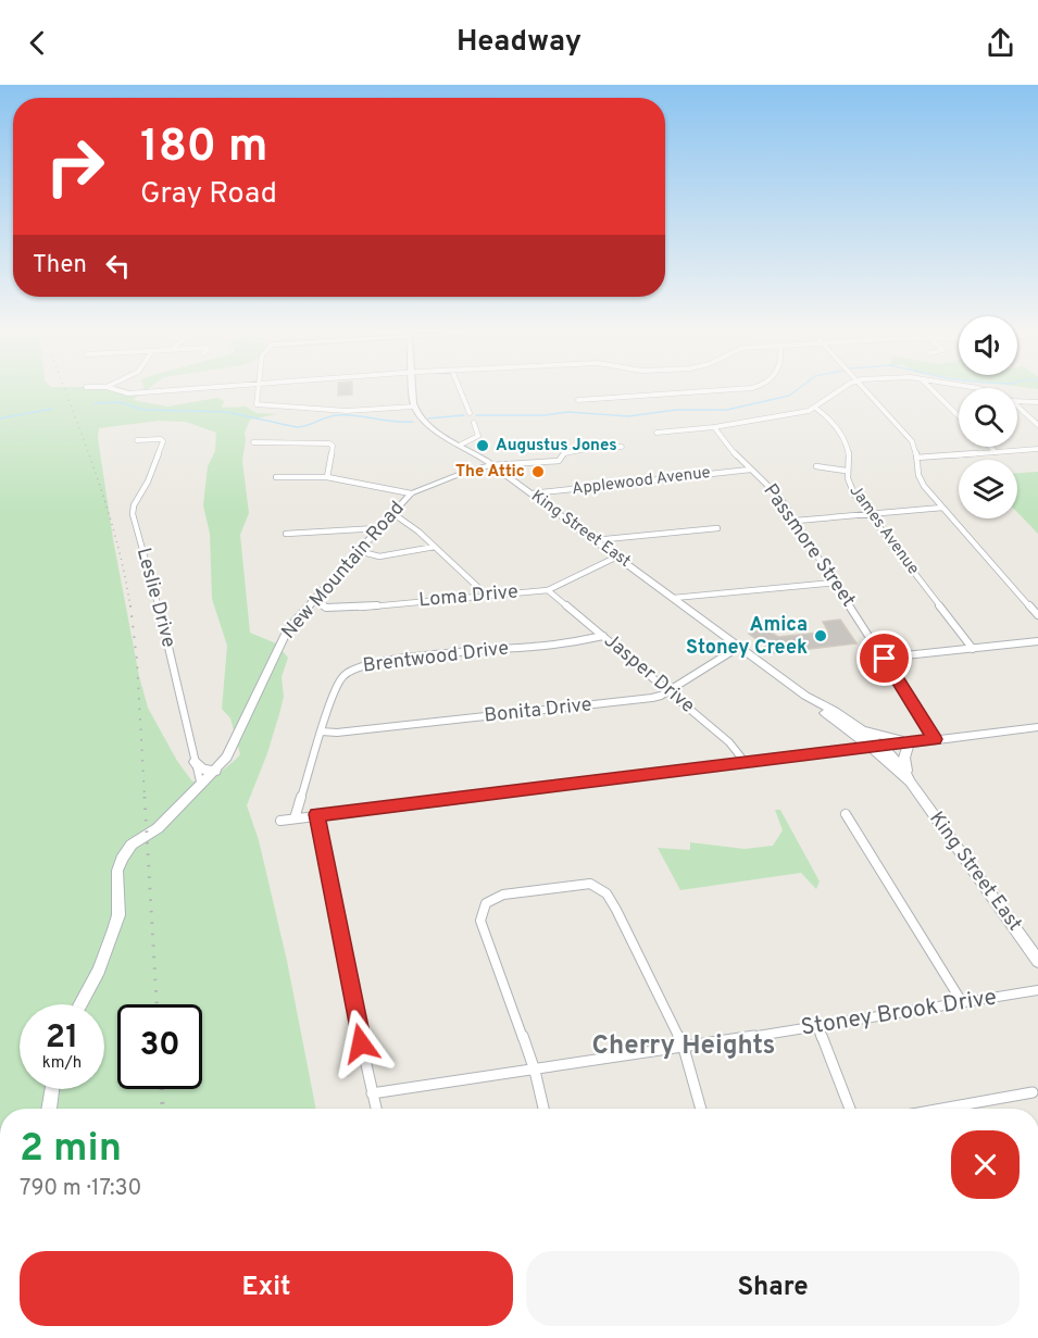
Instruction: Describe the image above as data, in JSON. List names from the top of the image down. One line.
{"streets":{"main road":["King Street East","New Mountain Road"],"street":["Applewood Avenue","James Avenue","Passmore Street","Loma Drive","Leslie Drive","Brentwood Drive","Jasper Drive","Bonita Drive","Stoney Brook Drive"]},"crossings":[["Applewood Avenue","King Street East"],["Applewood Avenue","Passmore Street"],["King Street East","New Mountain Road"],["King Street East","Loma Drive"],["King Street East","Bonita Drive"],["New Mountain Road","Loma Drive"],["New Mountain Road","Leslie Drive"],["Loma Drive","Jasper Drive"],["Brentwood Drive","Jasper Drive"],["Brentwood Drive","Bonita Drive"],["Jasper Drive","Bonita Drive"]],"districts":["Cherry Heights"],"places":["Augustus Jones","The Attic","Amica Stoney Creek"],"page":{"header":"Headway","turn":["180 m","Gray Road"],"then":"Then","speed":"21 km/h","limit":"30","heading":["2 min","790 m · 17:30"],"buttons":["Exit","Share"]}}
